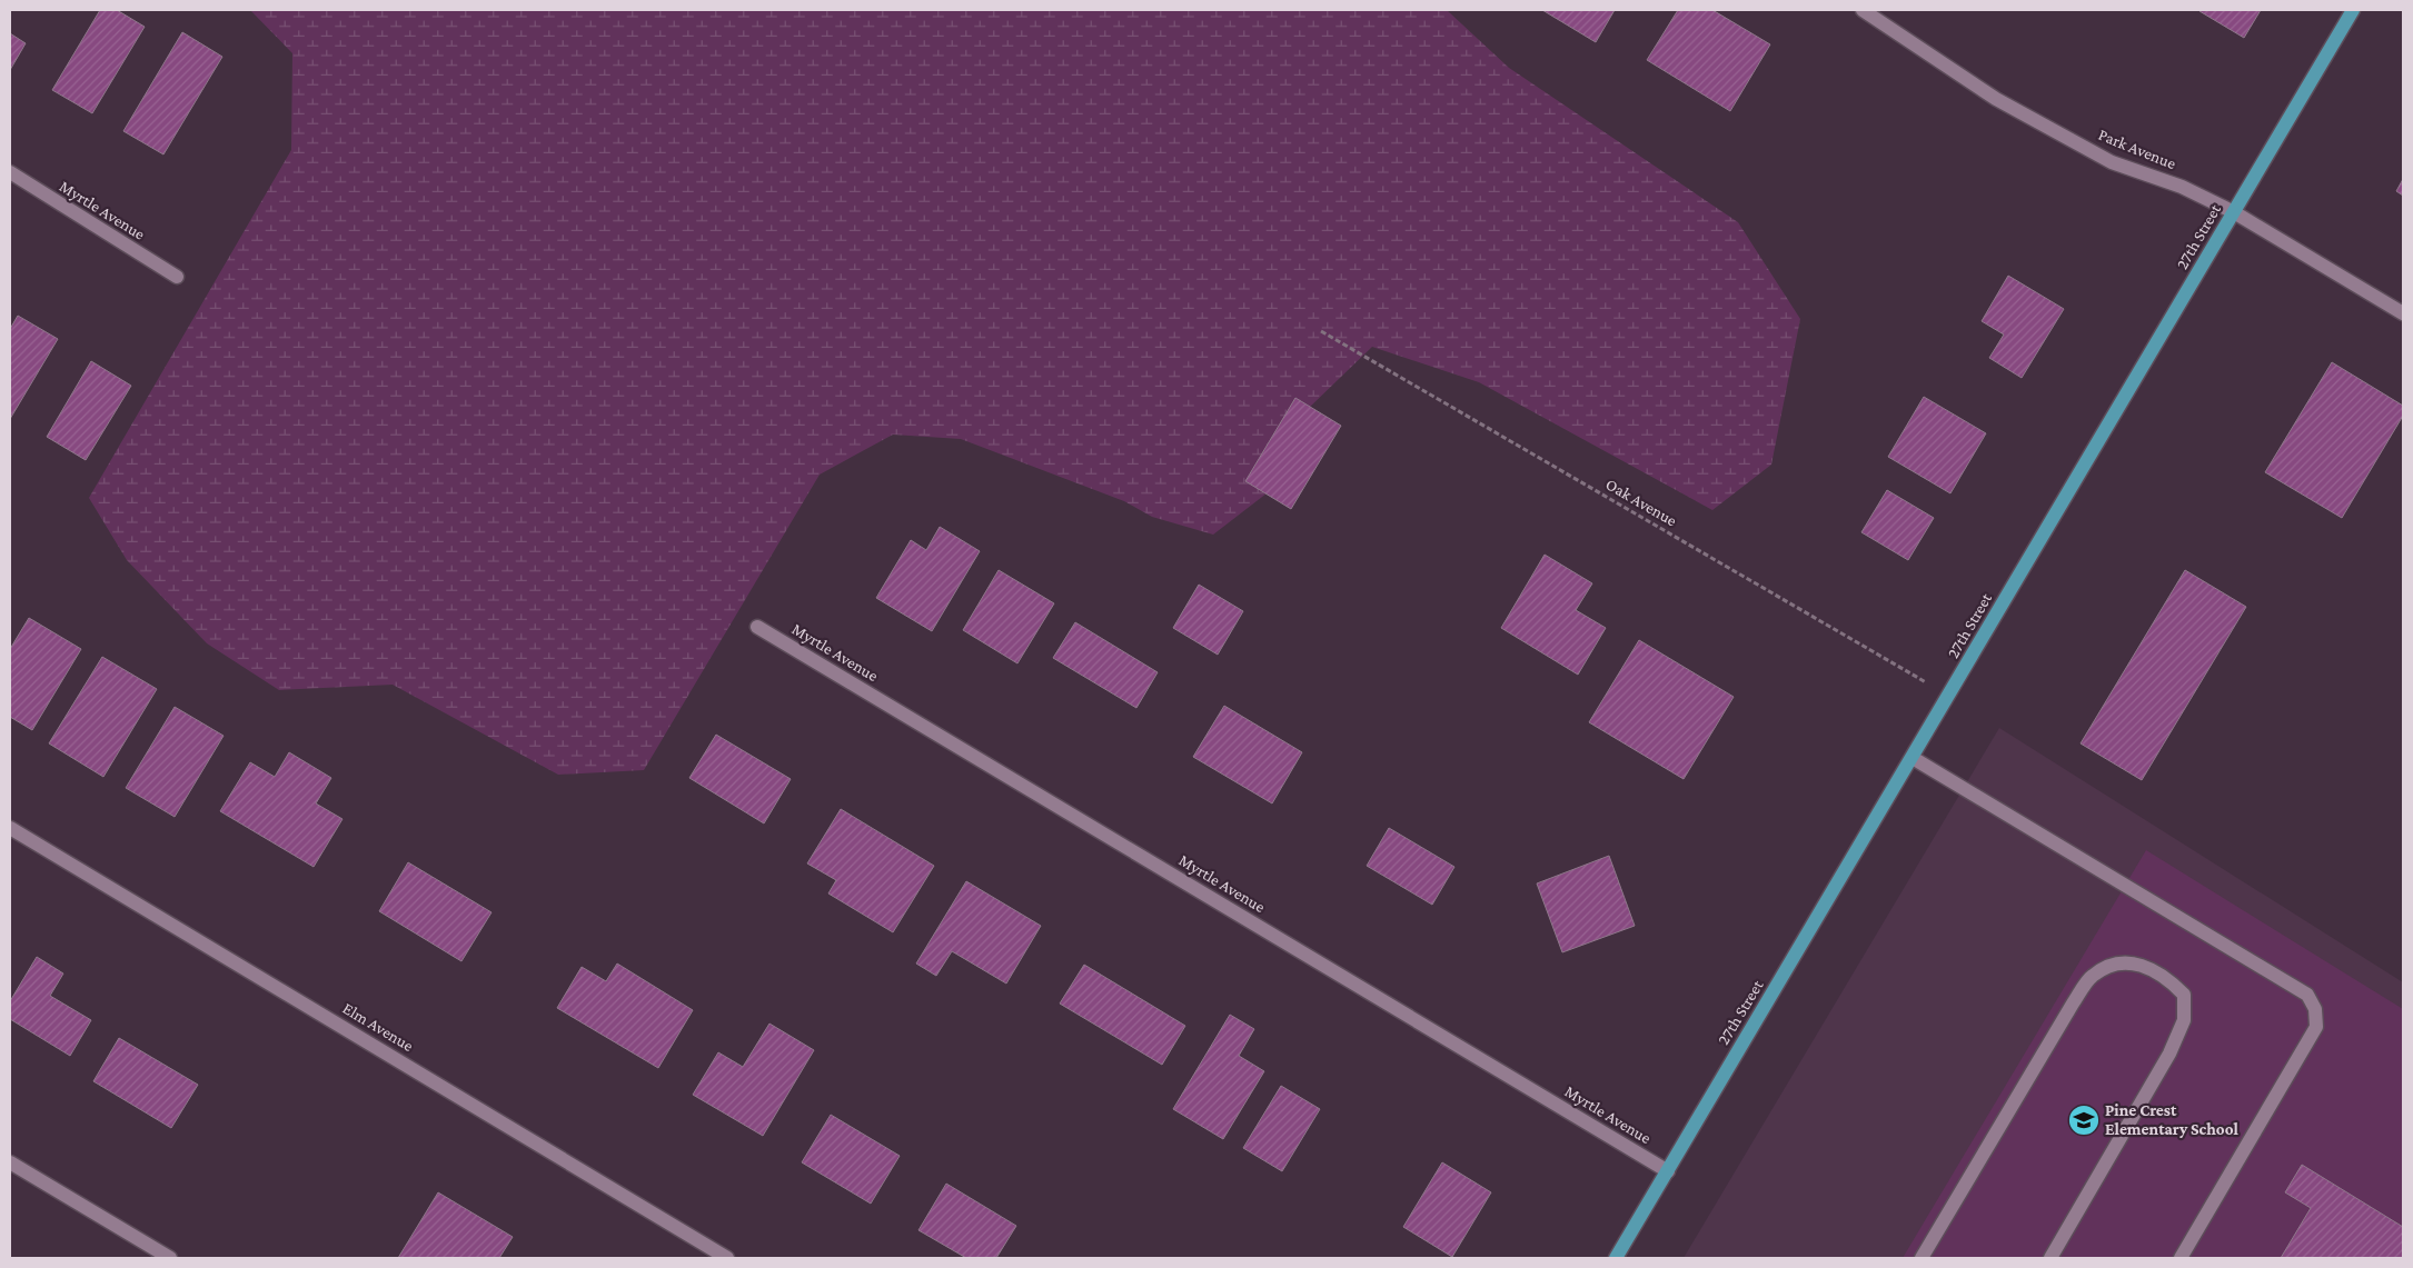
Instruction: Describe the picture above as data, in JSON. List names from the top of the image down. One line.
{"streets":{"main road":["27th Street"],"street":["Park Avenue","Myrtle Avenue","Elm Avenue"],"path":["Oak Avenue"]},"crossings":[["Park Avenue","27th Street"],["Myrtle Avenue","27th Street"],["27th Street","Oak Avenue"]],"places":{"school or university":["Pine Crest Elementary School"]}}
